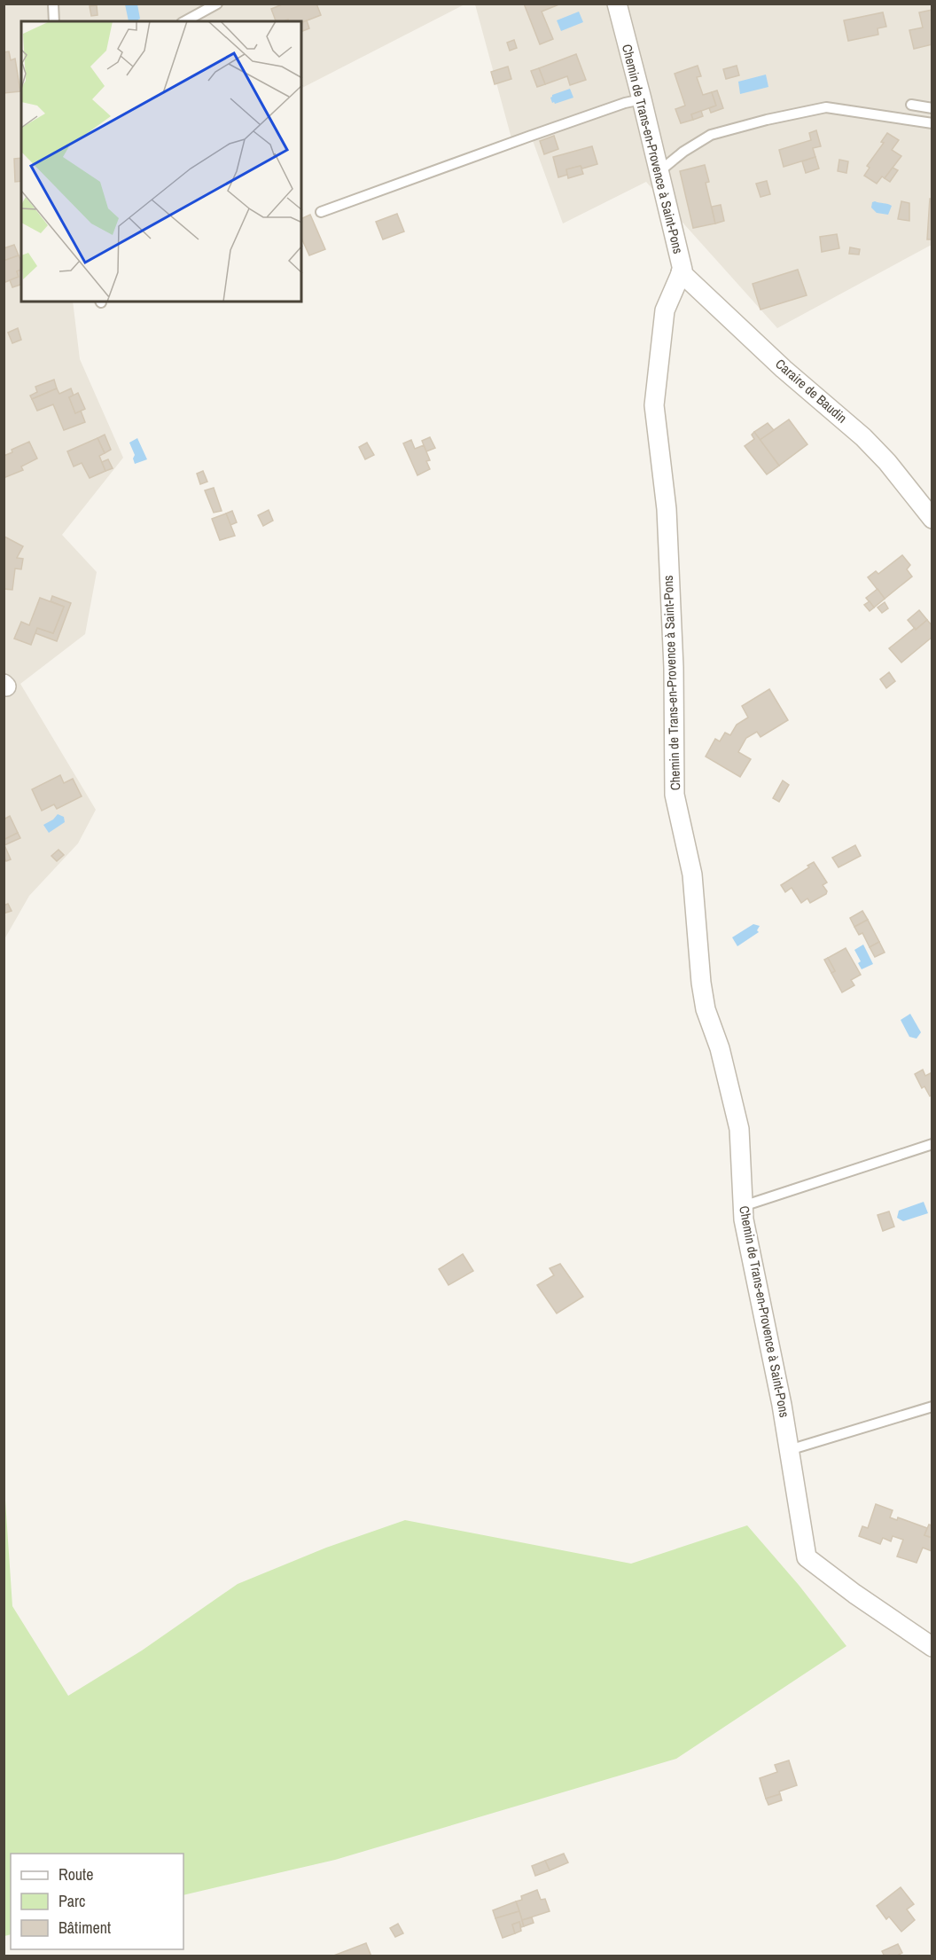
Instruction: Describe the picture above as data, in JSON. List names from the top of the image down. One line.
{"streets":{"street":["Chemin de Trans-en-Provence à Saint-Pons","Caraire de Baudin"]},"crossings":[["Chemin de Trans-en-Provence à Saint-Pons","Caraire de Baudin"]],"legend":["Route","Parc","Bâtiment"]}
